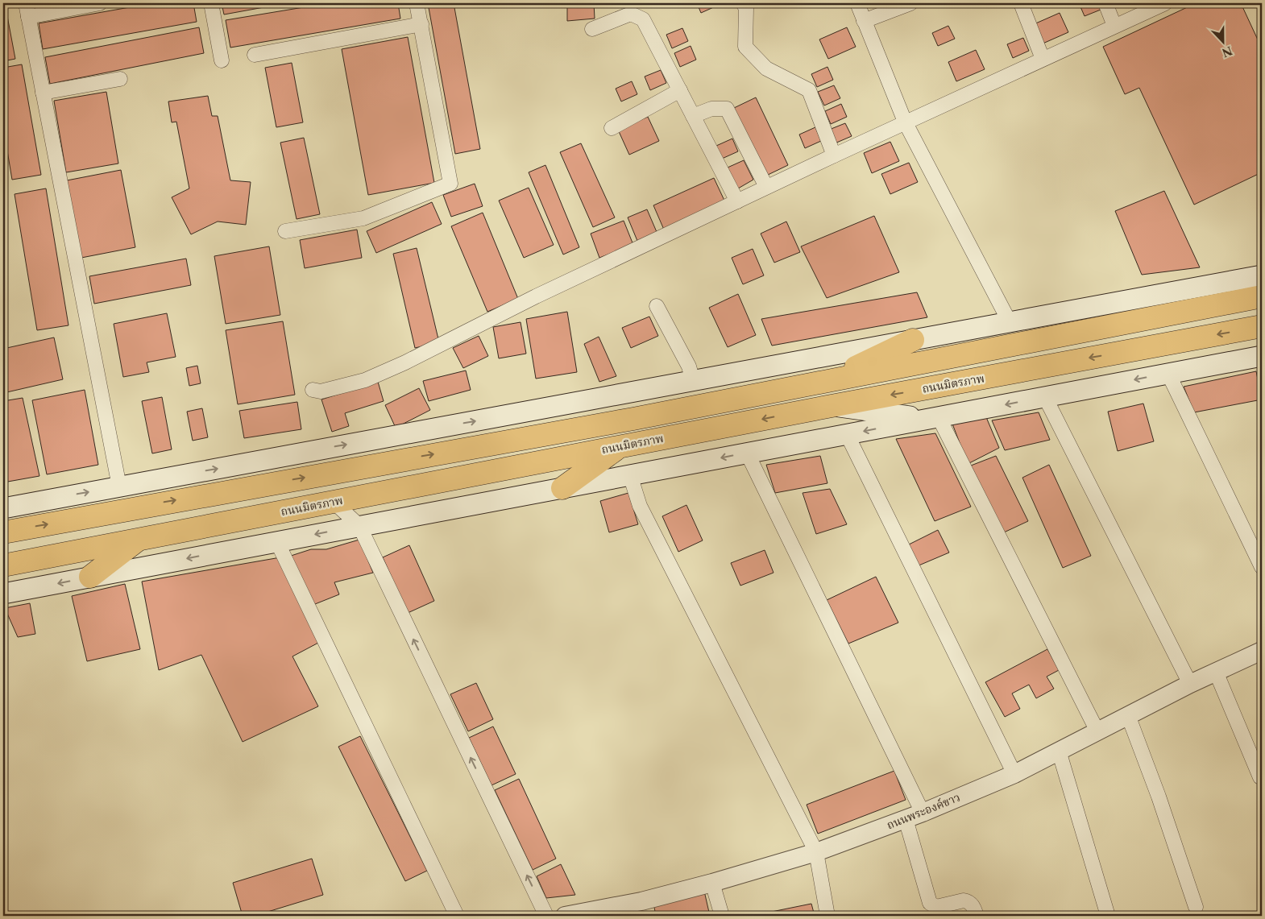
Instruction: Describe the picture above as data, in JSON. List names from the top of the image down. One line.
{"streets":{"main road":["ถนนมิตรภาพ"],"street":["ถนนพระองค์ขาว"]},"north":"bottom"}
